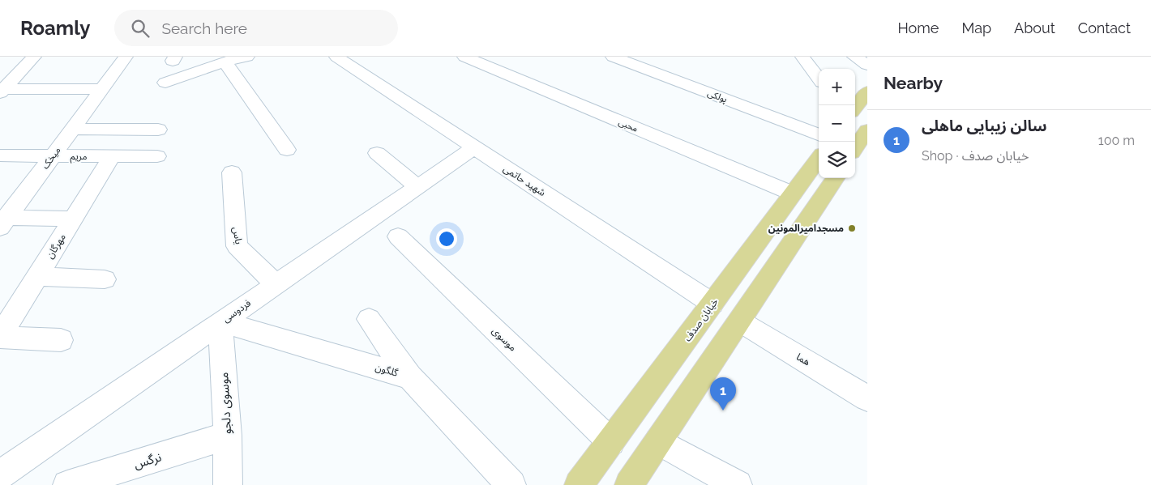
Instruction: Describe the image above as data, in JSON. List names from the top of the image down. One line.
{"streets":{"main road":["خیابان صدف"],"street":["پولکی","محبی","مریم","میخک","شهید حاتمی","یاس","مهرگان","فردوسی","موسوی","هما","گلگون","موسوی دلجو","نرگس"]},"crossings":[["محبی","خیابان صدف"],["مریم","میخک"],["مریم","مهرگان"],["شهید حاتمی","فردوسی"],["شهید حاتمی","خیابان صدف"],["یاس","فردوسی"],["فردوسی","گلگون"],["فردوسی","موسوی دلجو"],["خیابان صدف","موسوی"],["گلگون","موسوی دلجو"],["موسوی دلجو","نرگس"]],"places":["مسجدامیرالمونین"],"page":{"header":"Roamly","search":"Search here","nav":["Home","Map","About","Contact"],"heading":"Nearby","map_buttons":["+","−"],"list":[{"mark":"1","name":"سالن زیبایی ماهلی","note":"Shop · خیابان صدف","value":"100 m"}],"pins":"1"}}
